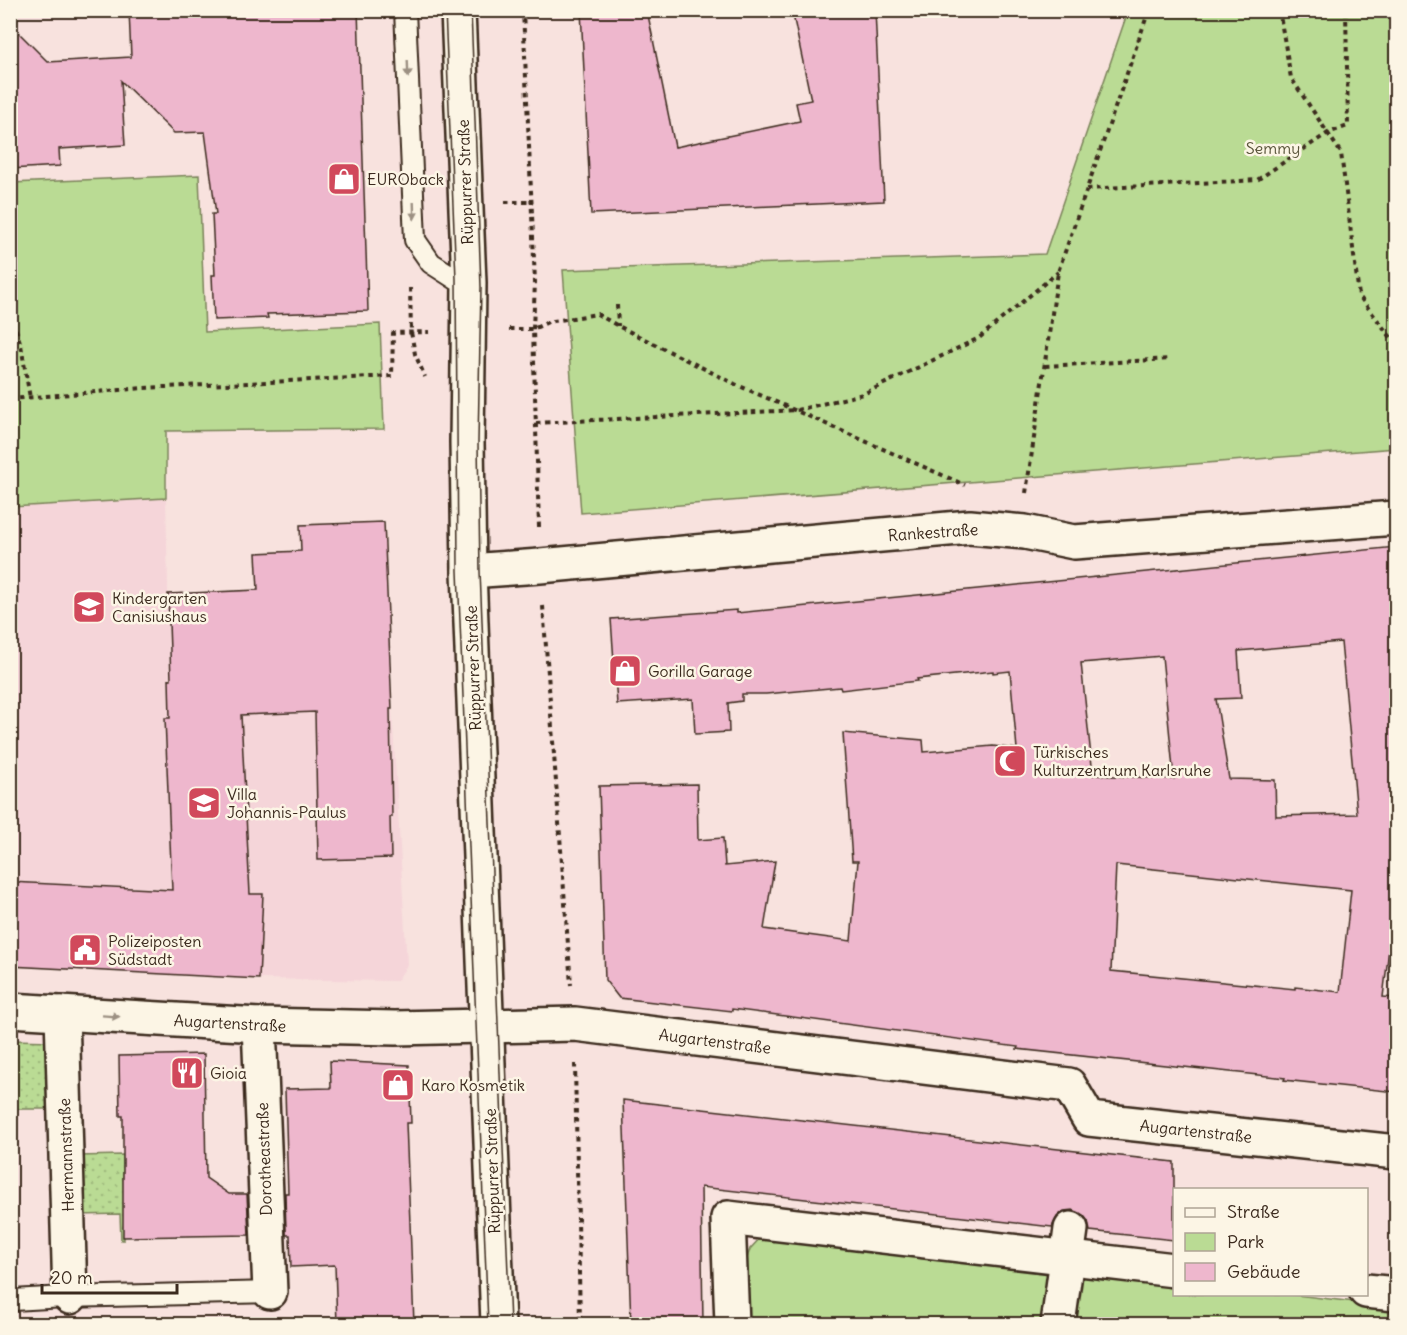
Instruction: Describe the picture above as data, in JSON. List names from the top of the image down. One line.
{"streets":{"street":["Rüppurrer Straße","Rankestraße","Augartenstraße","Hermannstraße","Dorotheastraße"]},"crossings":[["Rüppurrer Straße","Rankestraße"],["Rüppurrer Straße","Augartenstraße"],["Augartenstraße","Hermannstraße"],["Augartenstraße","Dorotheastraße"]],"parks":["Semmy"],"places":{"shop":["EUROback","Gorilla Garage","Karo Kosmetik"],"school or university":["Kindergarten Canisiushaus","Villa Johannis-Paulus"],"mosque":["Türkisches Kulturzentrum Karlsruhe"],"public building":["Polizeiposten Südstadt"],"restaurant":["Gioia"]},"legend":["Straße","Park","Gebäude"],"scale_bar":"20 m"}
